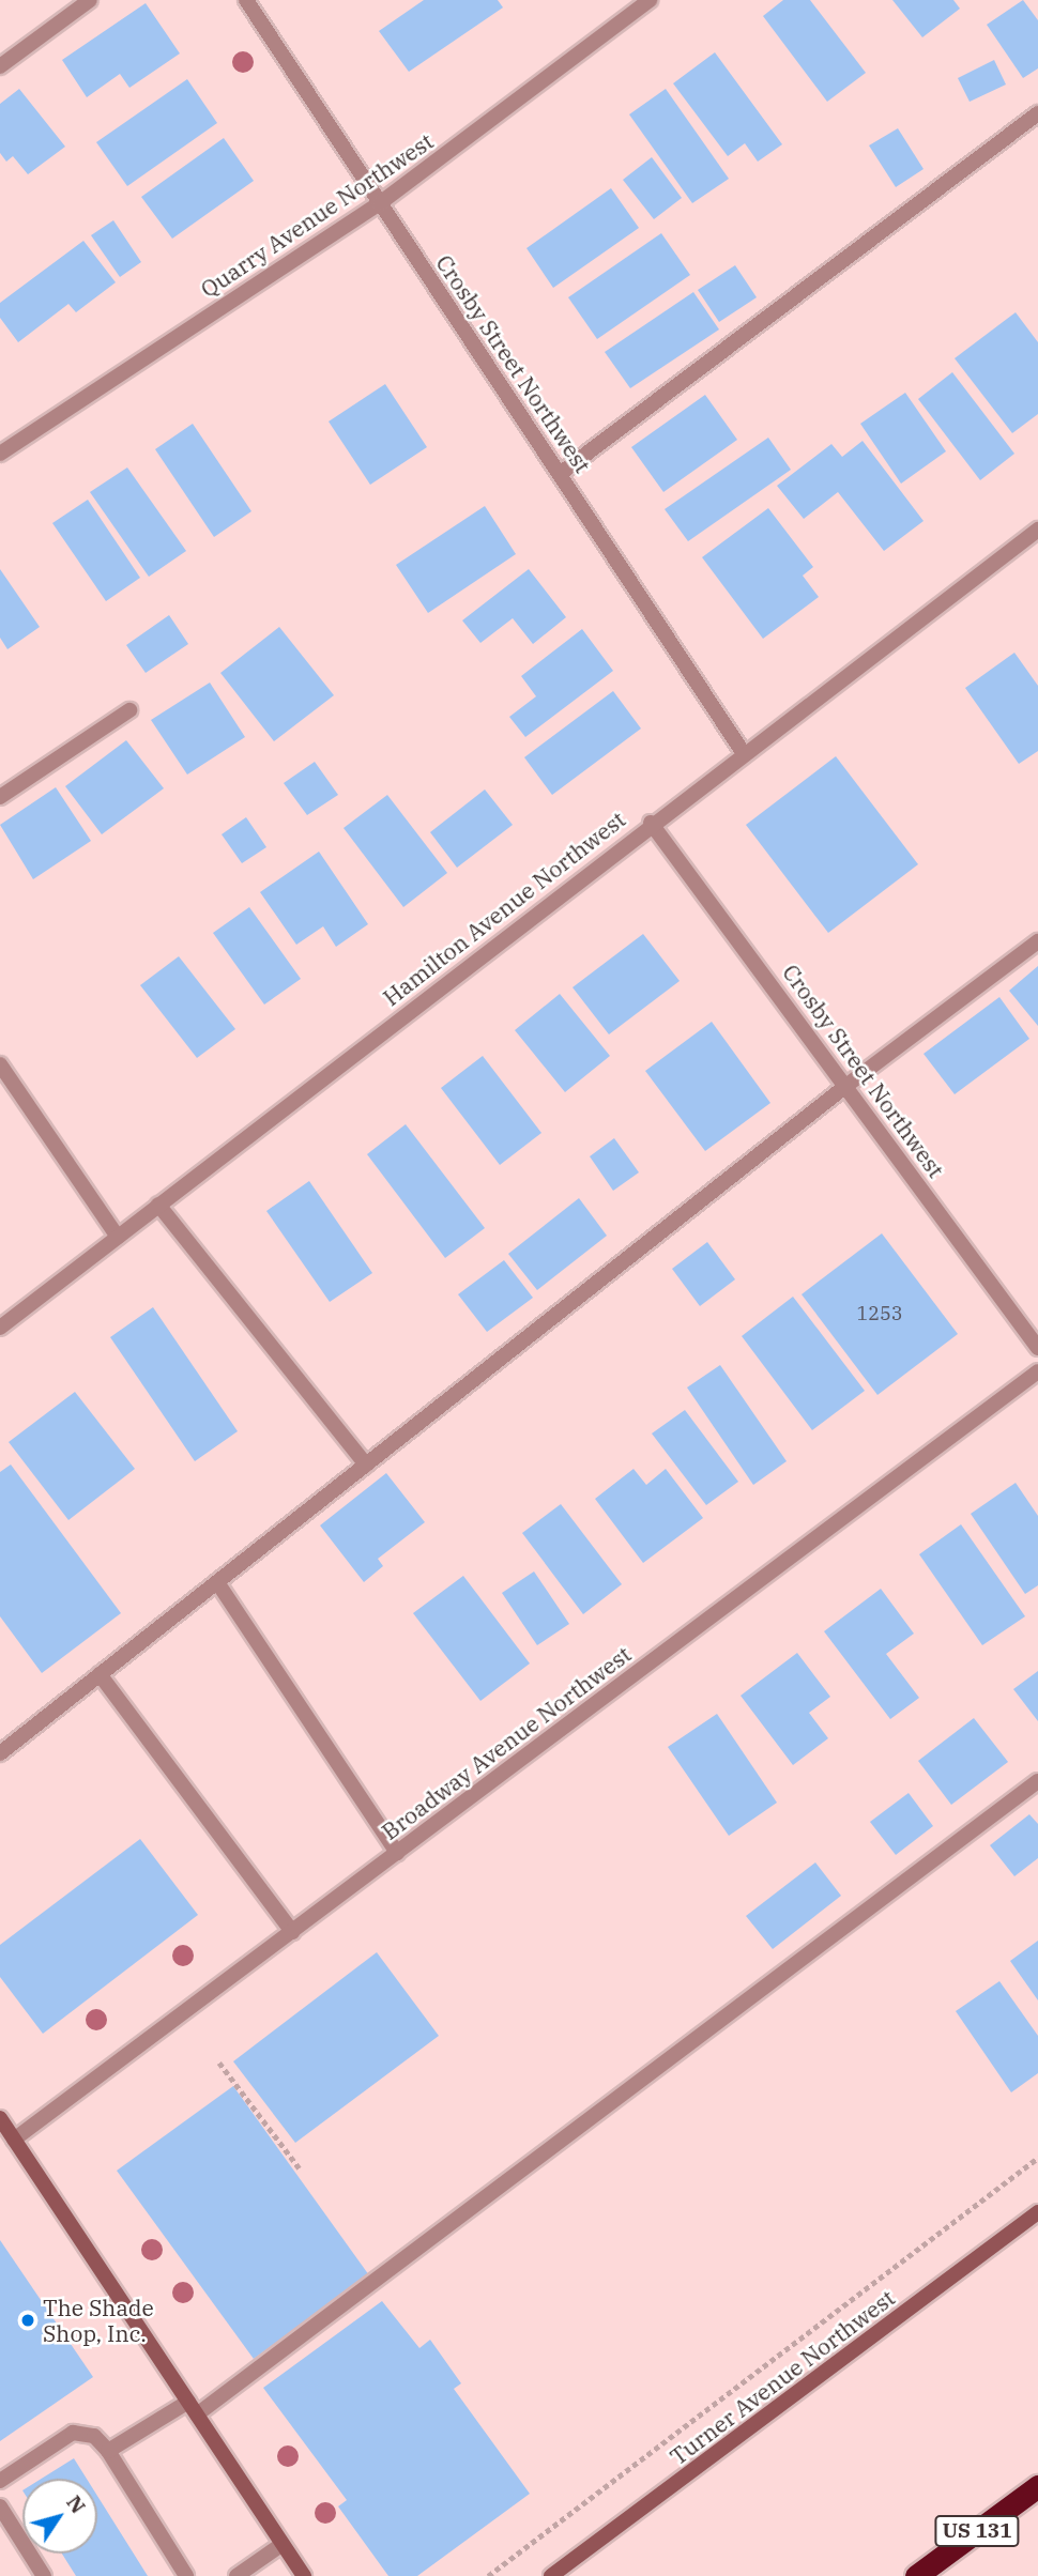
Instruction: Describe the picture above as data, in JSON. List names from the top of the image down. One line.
{"streets":{"highway":["US 131"],"main road":["Broadway Avenue Northwest","Turner Avenue Northwest"],"street":["Quarry Avenue Northwest","Crosby Street Northwest","Hamilton Avenue Northwest"]},"crossings":[["Quarry Avenue Northwest","Crosby Street Northwest"],["Crosby Street Northwest","Hamilton Avenue Northwest"]],"places":["The Shade Shop, Inc."],"house_numbers":["1253"],"north":"top right"}
